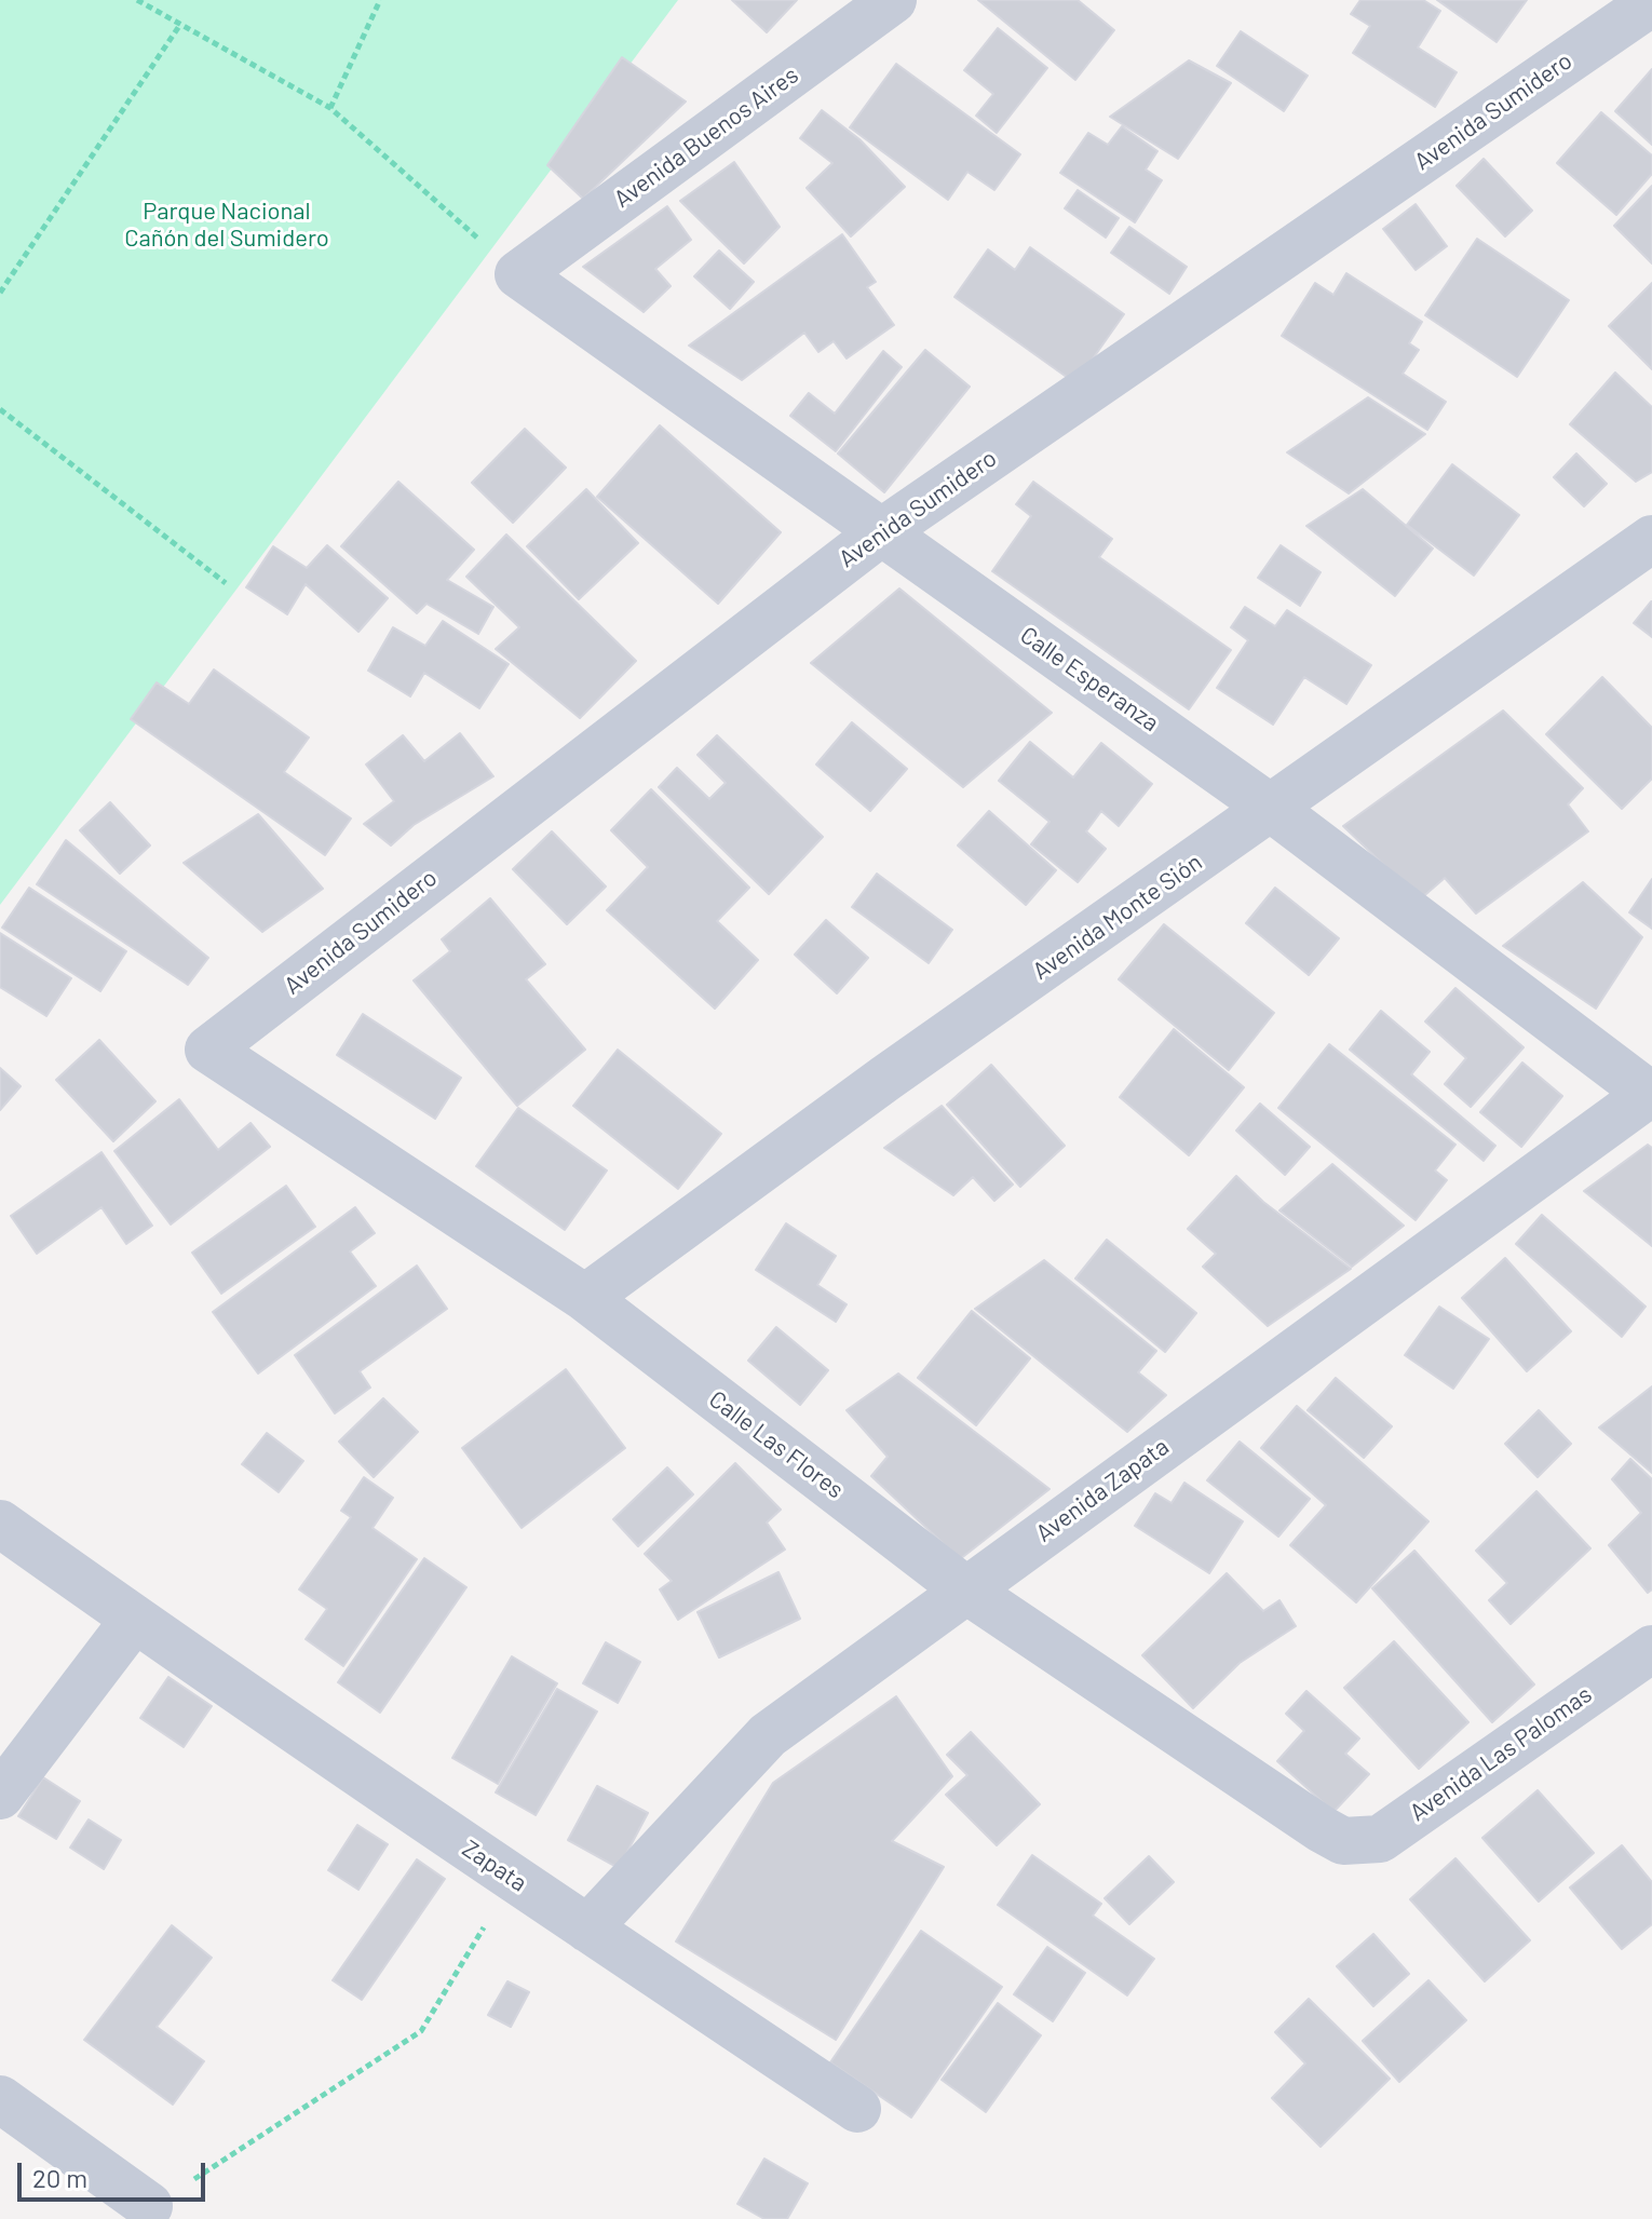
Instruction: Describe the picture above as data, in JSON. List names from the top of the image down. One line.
{"streets":{"street":["Avenida Sumidero","Avenida Buenos Aires","Calle Esperanza","Avenida Monte Sión","Calle Las Flores","Avenida Zapata","Avenida Las Palomas","Zapata"]},"crossings":[["Avenida Sumidero","Calle Esperanza"],["Avenida Sumidero","Calle Las Flores"],["Avenida Buenos Aires","Calle Esperanza"],["Calle Esperanza","Avenida Monte Sión"],["Calle Esperanza","Avenida Zapata"],["Avenida Monte Sión","Calle Las Flores"],["Calle Las Flores","Avenida Zapata"],["Calle Las Flores","Avenida Las Palomas"],["Avenida Zapata","Zapata"]],"parks":["Parque Nacional Cañón del Sumidero"],"scale_bar":"20 m"}
